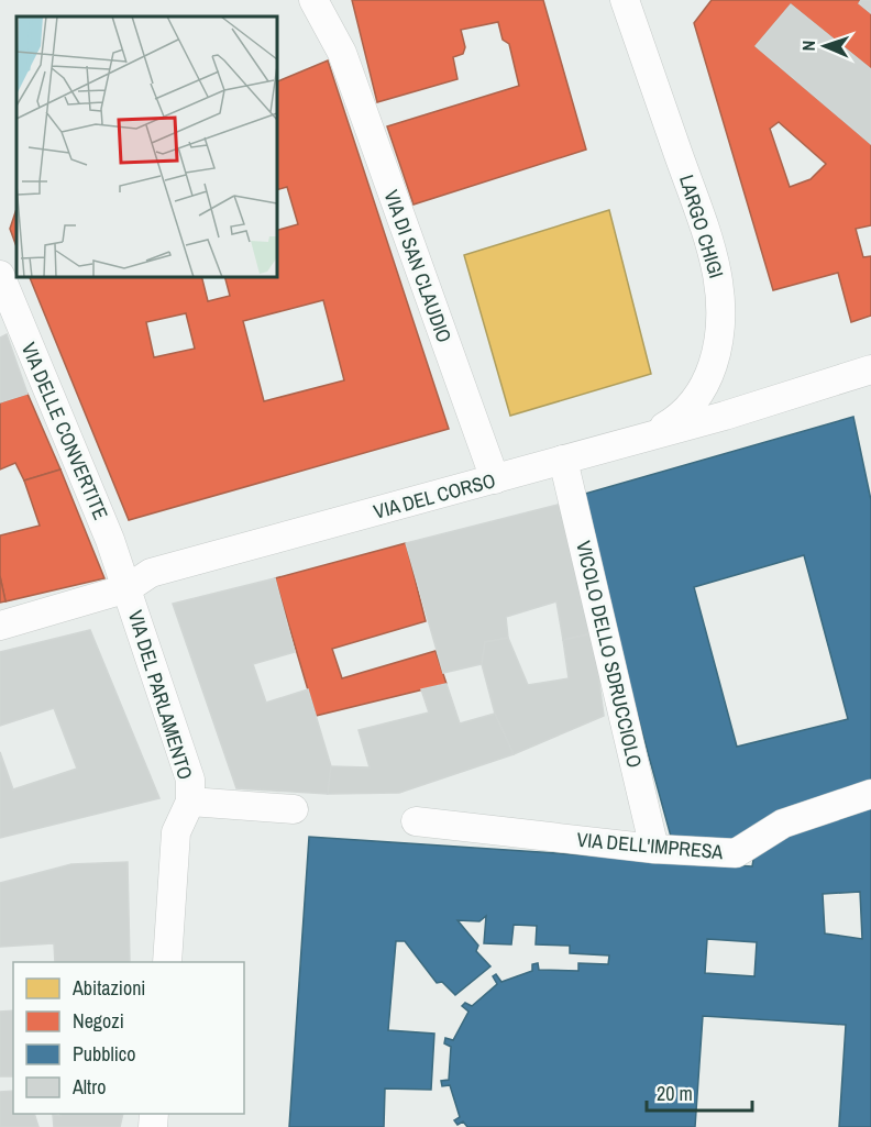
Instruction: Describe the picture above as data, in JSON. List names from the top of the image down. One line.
{"streets":{"street":["LARGO CHIGI","VIA DI SAN CLAUDIO","VIA DELLE CONVERTITE","VIA DEL CORSO","VICOLO DELLO SDRUCCIOLO","VIA DEL PARLAMENTO","VIA DELL'IMPRESA"]},"crossings":[["LARGO CHIGI","VIA DEL CORSO"],["VIA DI SAN CLAUDIO","VIA DEL CORSO"],["VIA DELLE CONVERTITE","VIA DEL CORSO"],["VIA DELLE CONVERTITE","VIA DEL PARLAMENTO"],["VIA DEL CORSO","VICOLO DELLO SDRUCCIOLO"],["VIA DEL CORSO","VIA DEL PARLAMENTO"],["VICOLO DELLO SDRUCCIOLO","VIA DELL'IMPRESA"]],"legend":["Abitazioni","Negozi","Pubblico","Altro"],"scale_bar":"20 m","north":"left"}
